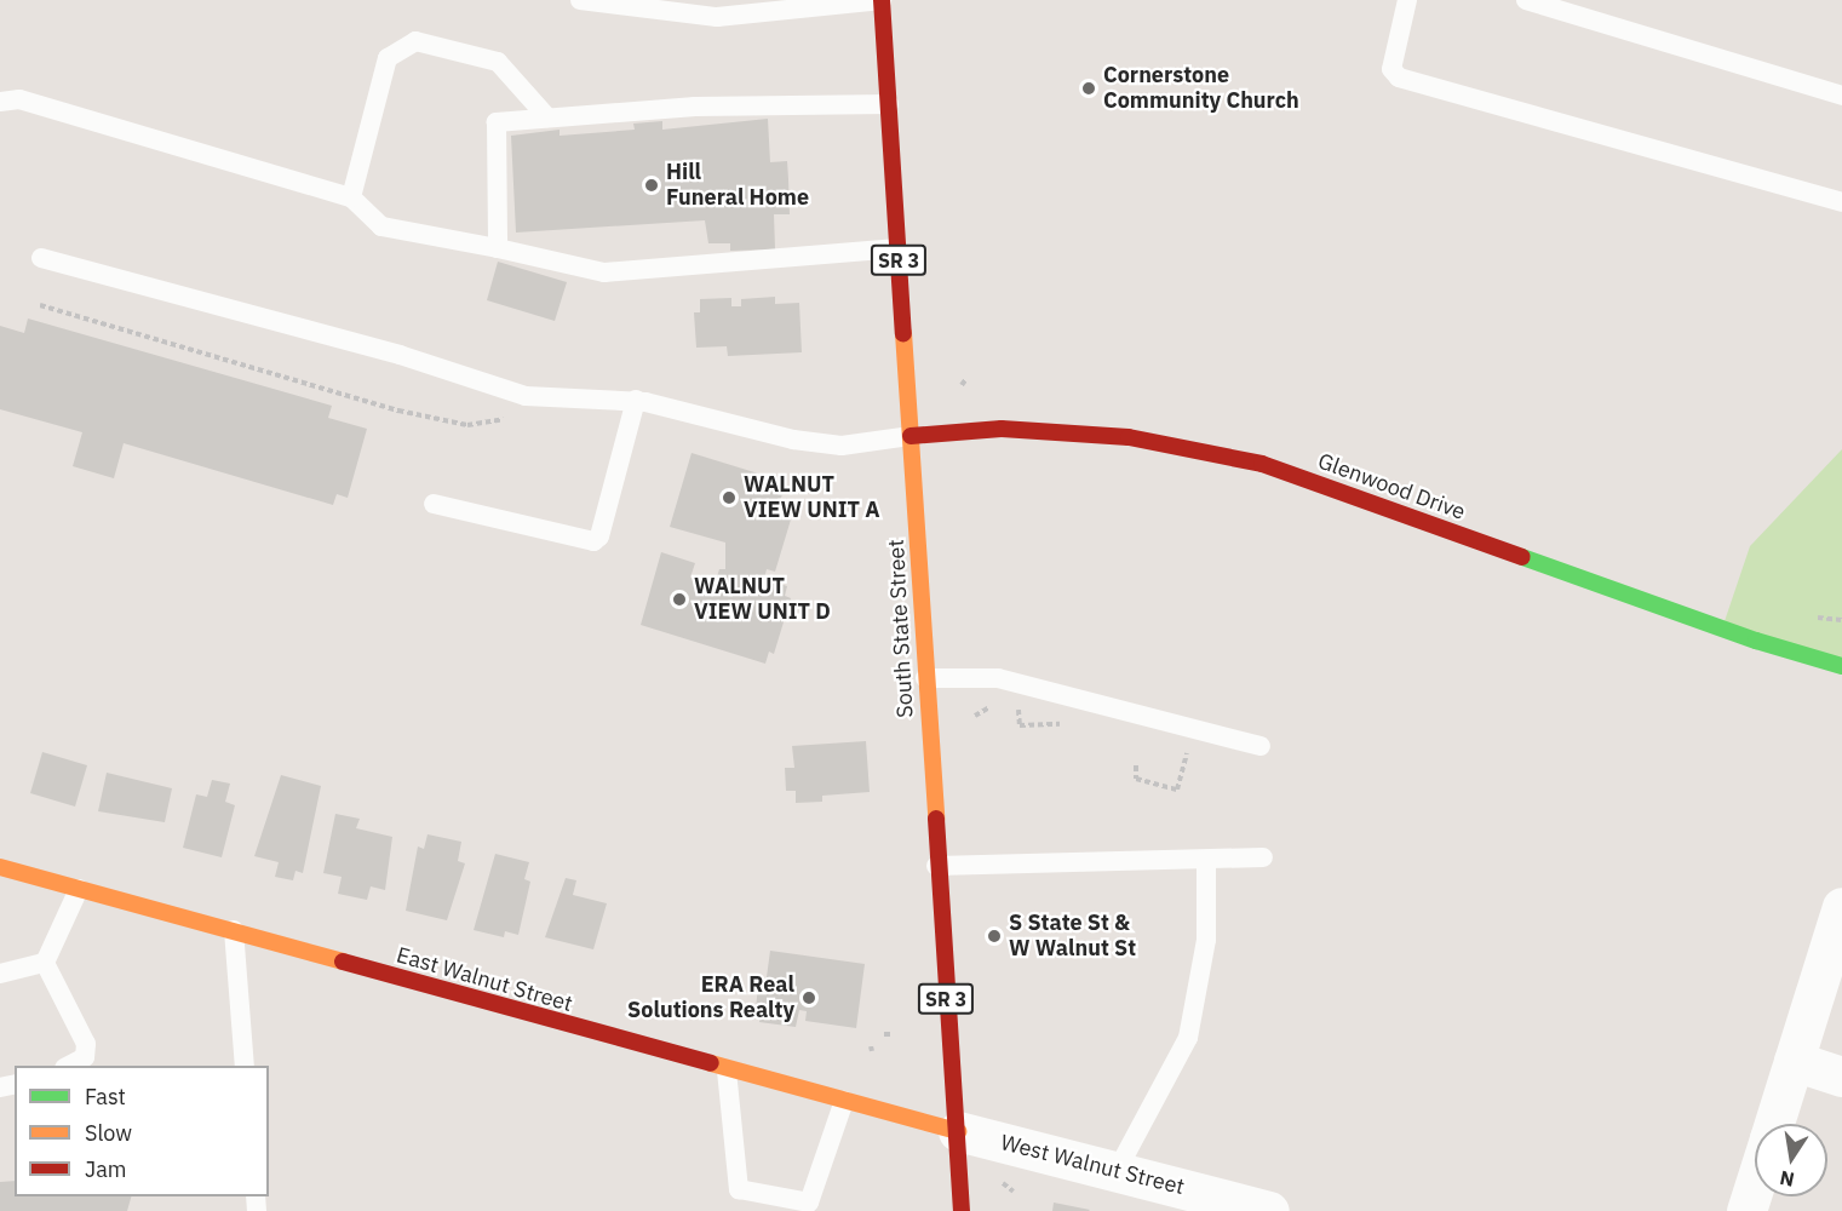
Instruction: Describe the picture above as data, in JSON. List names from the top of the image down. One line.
{"streets":{"main road":["SR 3","Glenwood Drive","South State Street","East Walnut Street"],"street":["West Walnut Street"]},"crossings":[["Glenwood Drive","South State Street"],["South State Street","East Walnut Street"],["South State Street","West Walnut Street"],["East Walnut Street","West Walnut Street"]],"places":["Cornerstone Community Church","Hill Funeral Home","WALNUT VIEW UNIT A","WALNUT VIEW UNIT D","S State St & W Walnut St","ERA Real Solutions Realty"],"legend":["Fast","Slow","Jam"],"north":"bottom"}
